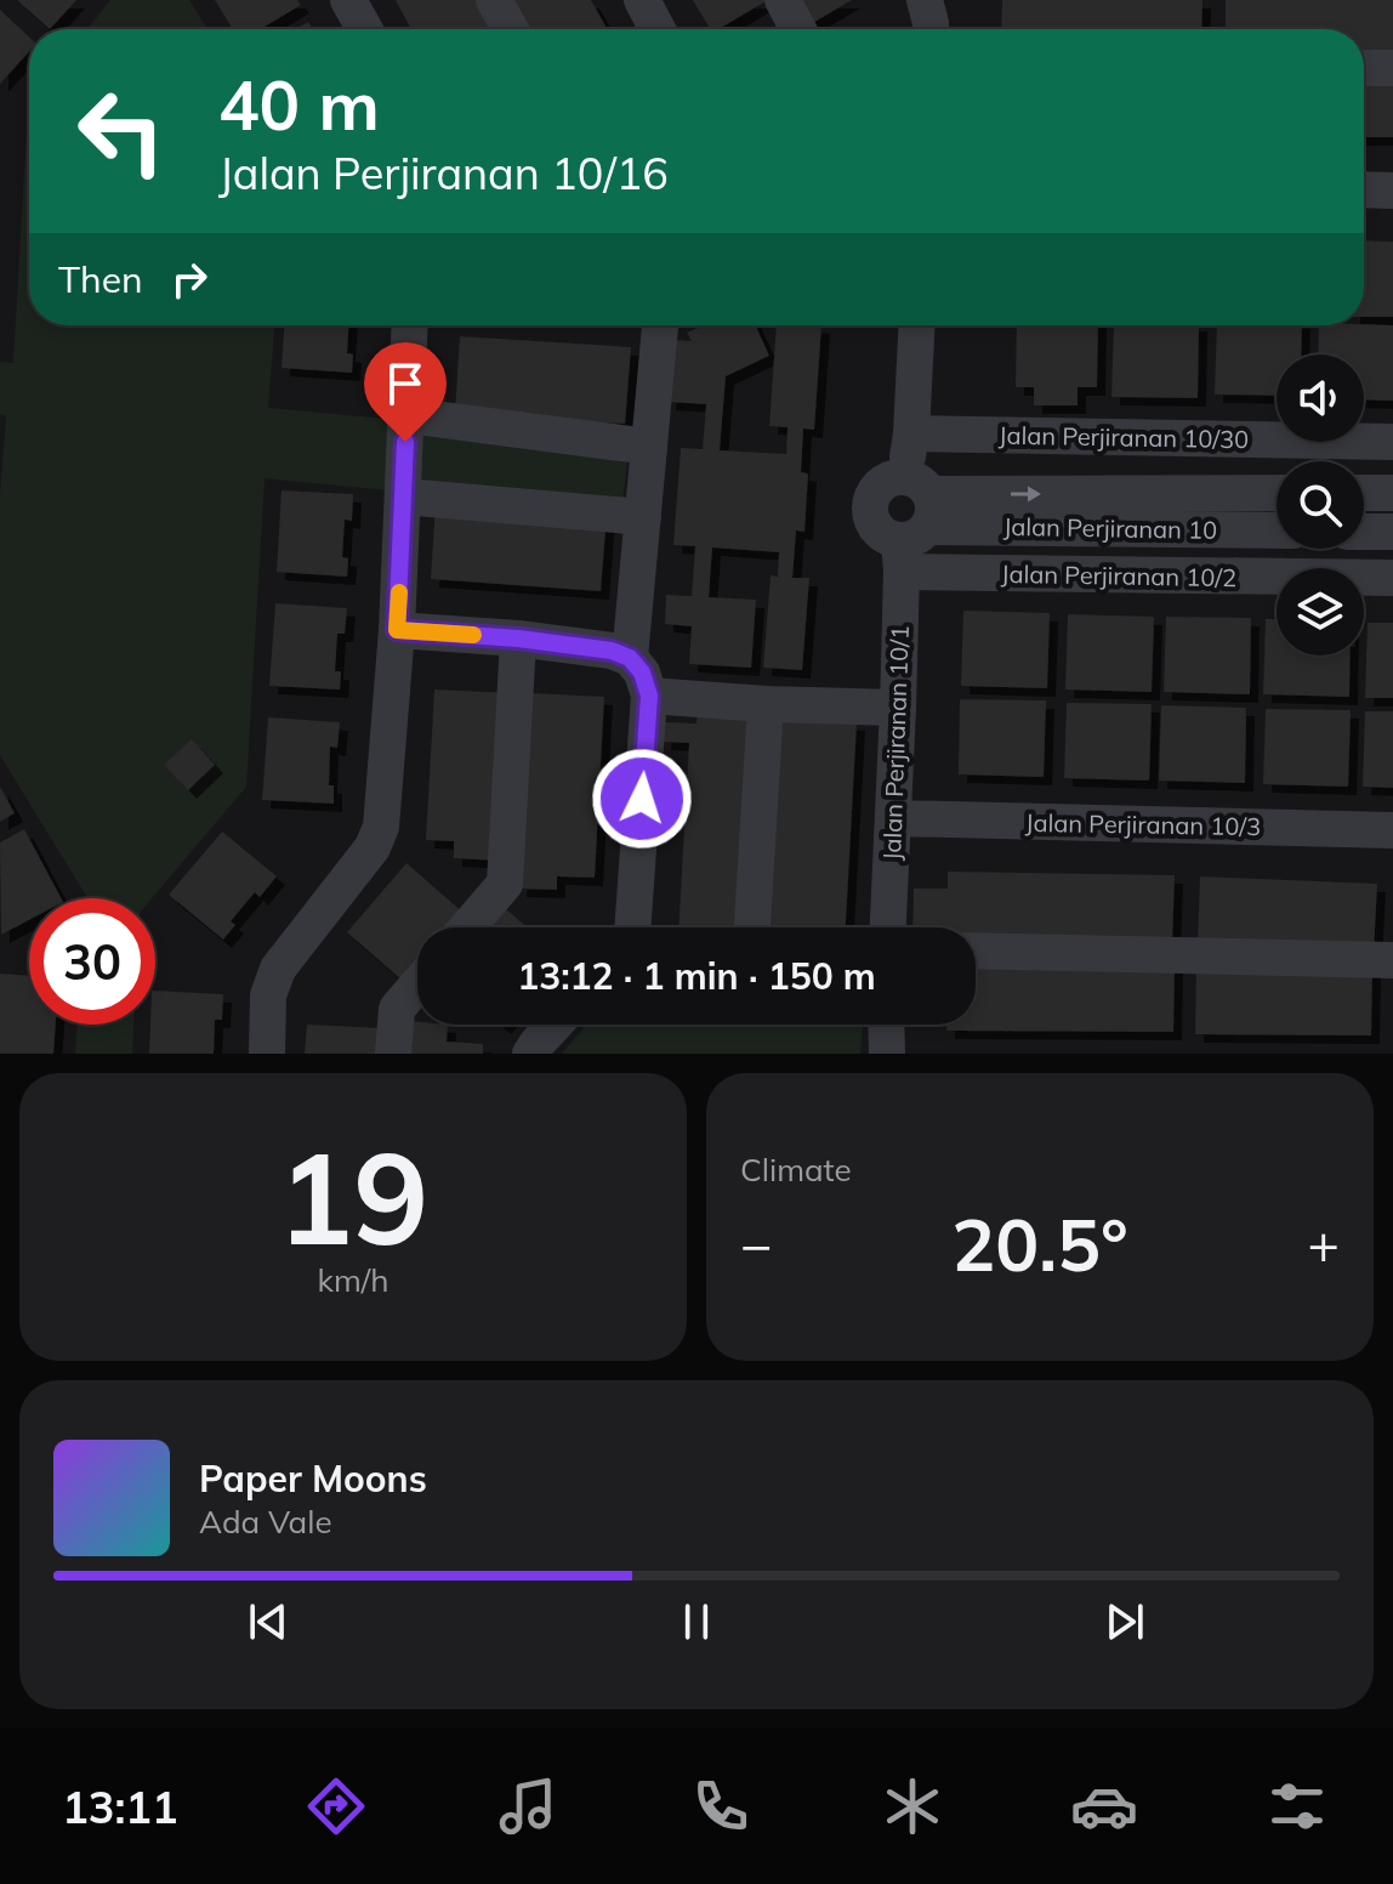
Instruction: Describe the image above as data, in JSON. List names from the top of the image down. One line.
{"streets":{"street":["Jalan Perjiranan 10/30","Jalan Perjiranan 10","Jalan Perjiranan 10/2","Jalan Perjiranan 10/1","Jalan Perjiranan 10/3"]},"crossings":[["Jalan Perjiranan 10/30","Jalan Perjiranan 10/1"],["Jalan Perjiranan 10","Jalan Perjiranan 10/2"],["Jalan Perjiranan 10","Jalan Perjiranan 10/1"],["Jalan Perjiranan 10/2","Jalan Perjiranan 10/1"],["Jalan Perjiranan 10/1","Jalan Perjiranan 10/3"]],"page":{"turn":["40 m","Jalan Perjiranan 10/16"],"then":"Then","limit":"30","trip":"13:12 · 1 min · 150 m","tile":[["19","km/h"],"Climate"],"heat":["−","20.5°","+"],"song":["Paper Moons","Ada Vale"],"tabs":"13:11"}}
